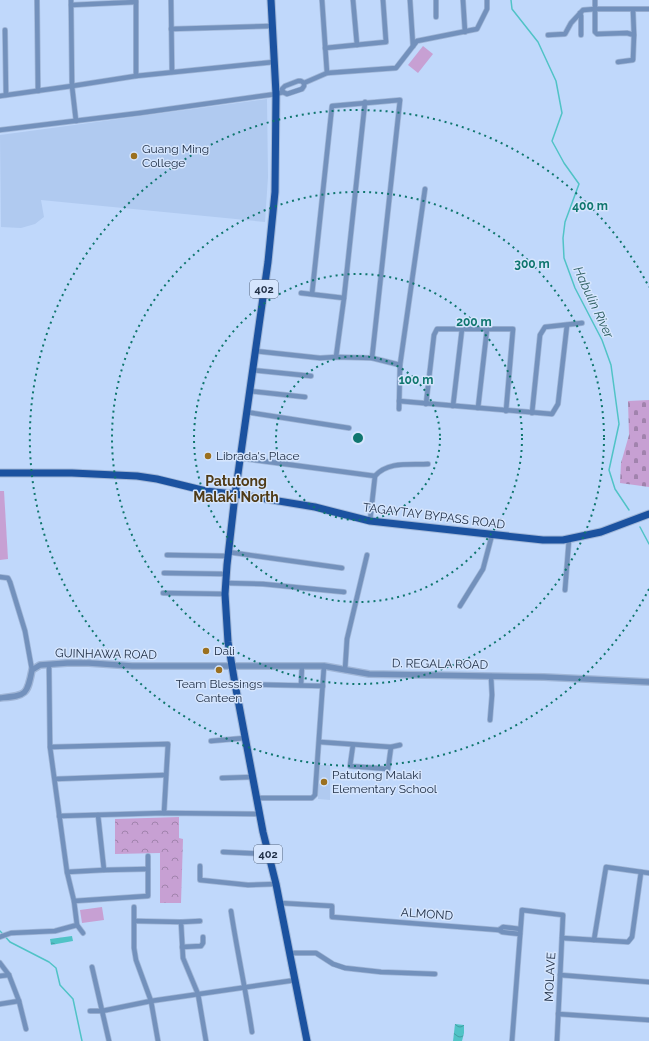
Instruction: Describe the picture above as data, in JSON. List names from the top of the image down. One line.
{"streets":{"main road":["402","TAGAYTAY BYPASS ROAD"],"street":["GUINHAWA ROAD","D. REGALA ROAD","ALMOND","MOLAVE"]},"crossings":[["402","TAGAYTAY BYPASS ROAD"],["402","GUINHAWA ROAD"],["402","D. REGALA ROAD"],["402","ALMOND"],["GUINHAWA ROAD","D. REGALA ROAD"],["ALMOND","MOLAVE"]],"districts":["Patutong Malaki North"],"water":["Habulin River"],"places":["Guang Ming College","Librada's Place","Dali","Team Blessings Canteen","Patutong Malaki Elementary School"],"rings":["400 m","300 m","200 m","100 m"]}
